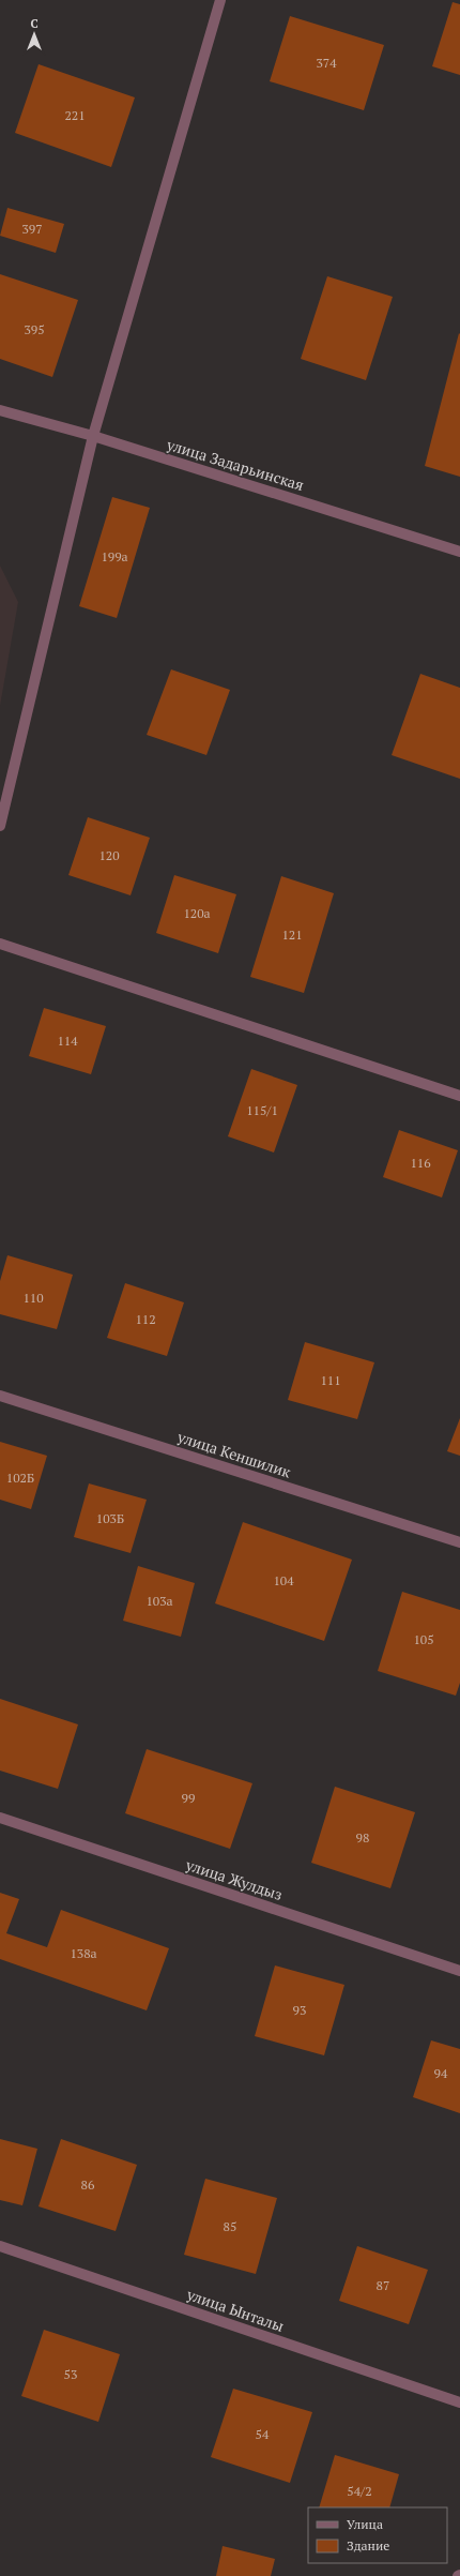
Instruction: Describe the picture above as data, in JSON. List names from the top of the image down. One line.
{"streets":{"street":["улица Задарьинская","улица Кеншилик","улица Жулдыз","улица Ынталы"]},"house_numbers":["374","221","397","395","199а","120","120а","121","114","115/1","116","110","112","111","102Б","103Б","104","103а","105","99","98","138а","93","94","86","85","87","53","54","54/2"],"legend":["Улица","Здание"],"north":"top"}
